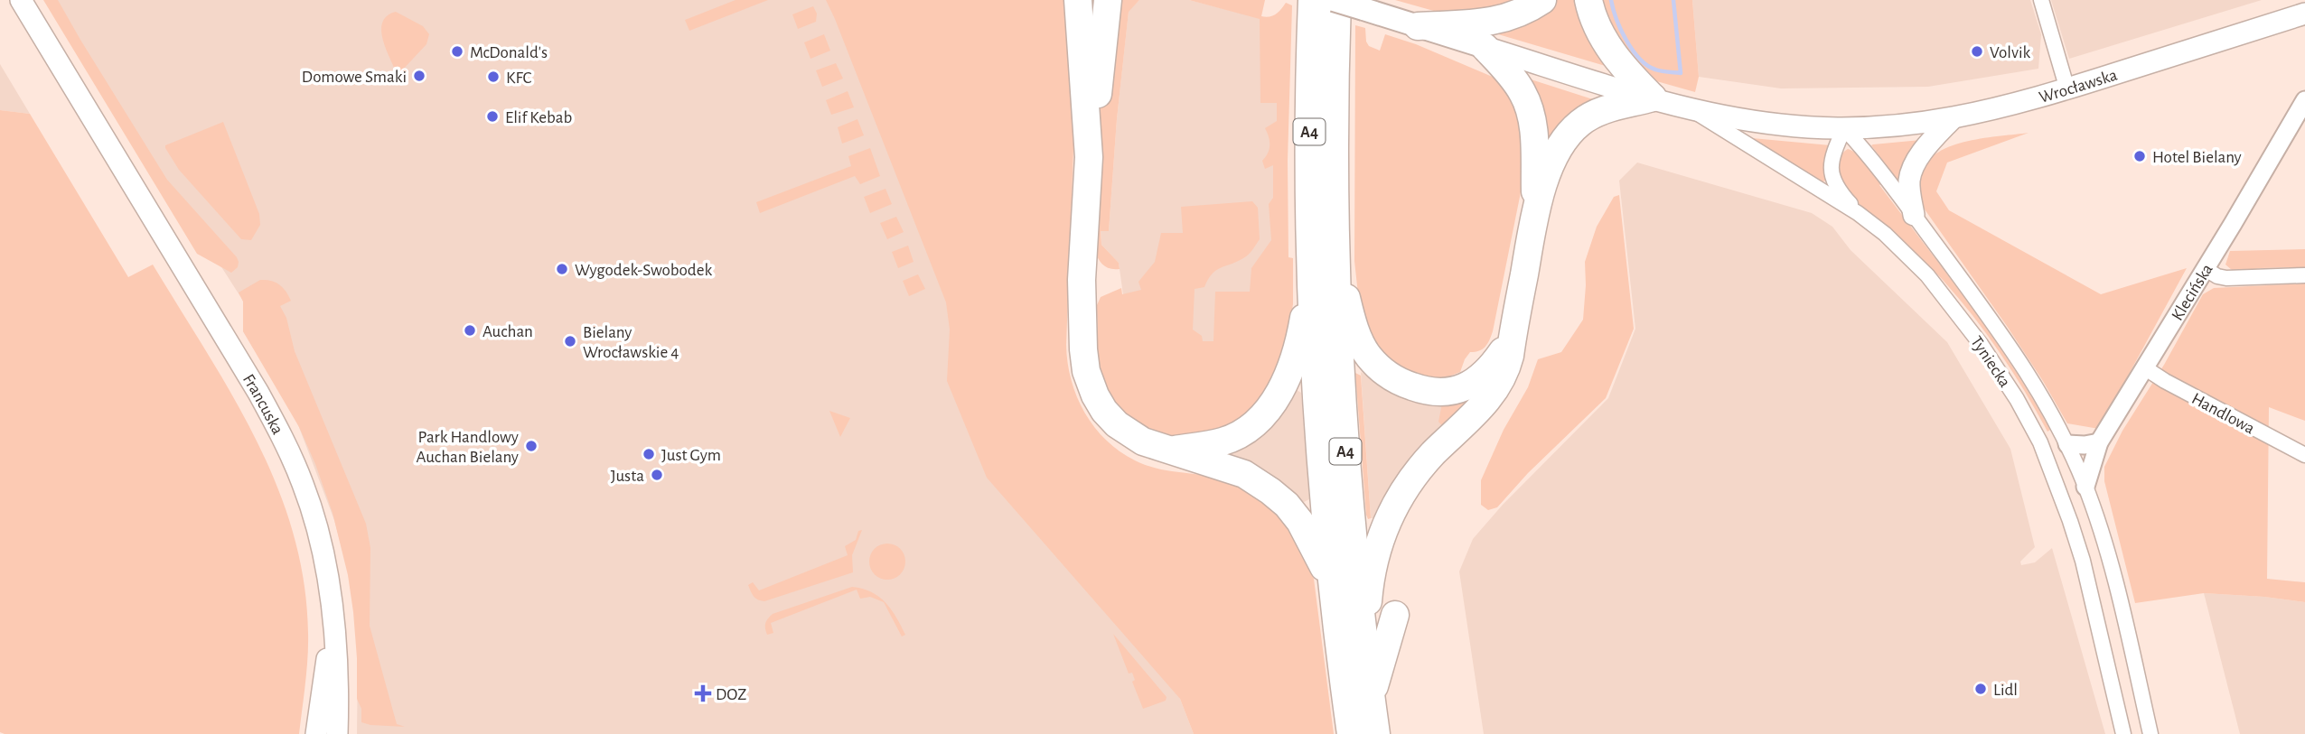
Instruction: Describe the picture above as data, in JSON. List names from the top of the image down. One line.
{"streets":{"highway":["А4","A4"],"main road":["Wrocławska","Francuska"],"street":["Klecińska","Tyniecka","Handlowa"]},"crossings":[["Wrocławska","Tyniecka"],["Klecińska","Tyniecka"],["Klecińska","Handlowa"]],"places":{"other":["McDonald's","Volvik","Domowe Smaki","KFC","Elif Kebab","Hotel Bielany","Wygodek-Swobodek","Auchan","Bielany Wrocławskie 4","Park Handlowy Auchan Bielany","Just Gym","Justa","Lidl"],"health":["DOZ"]}}
